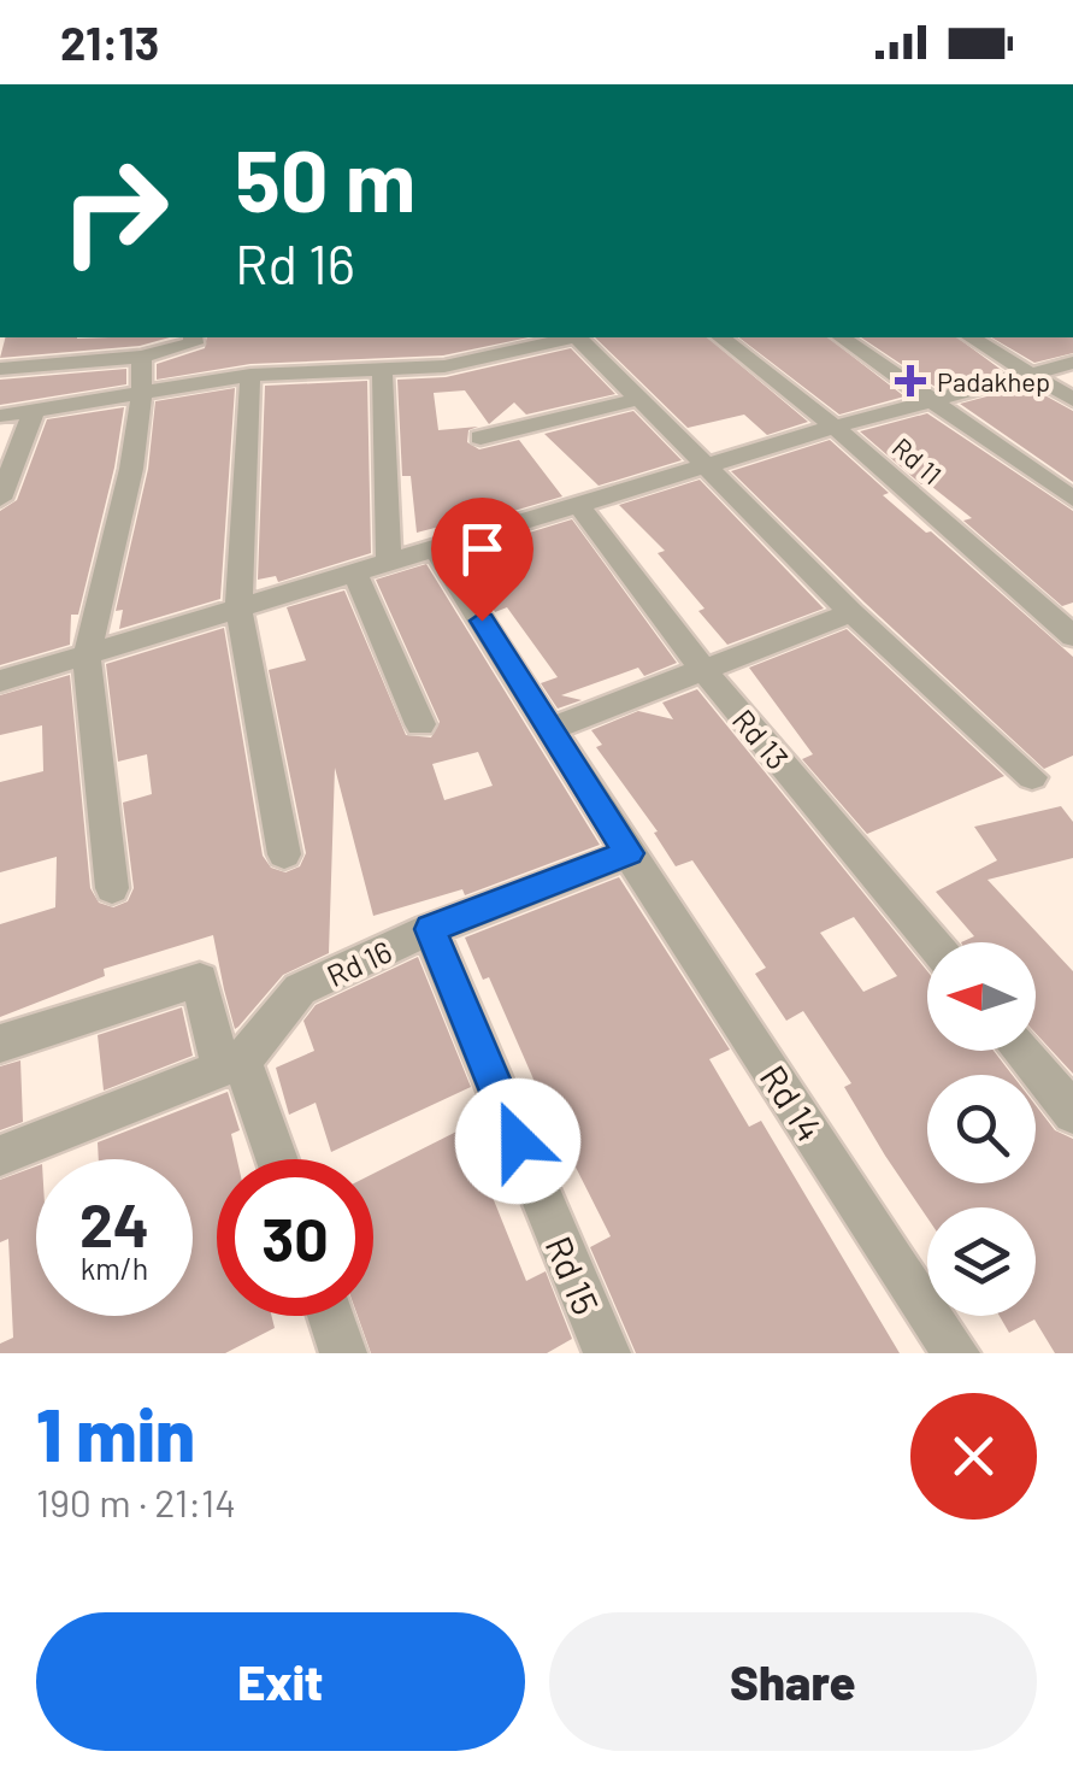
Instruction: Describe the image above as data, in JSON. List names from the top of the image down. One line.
{"streets":{"street":["Rd 11","Rd 13","Rd 16","Rd 14","Rd 15"]},"crossings":[["Rd 16","Rd 14"],["Rd 16","Rd 15"]],"places":{"health":["Padakhep"]},"north":"left","page":{"status":"21:13","turn":["50 m","Rd 16"],"speed":"24 km/h","limit":"30","heading":["1 min","190 m · 21:14"],"buttons":["Exit","Share"]}}
